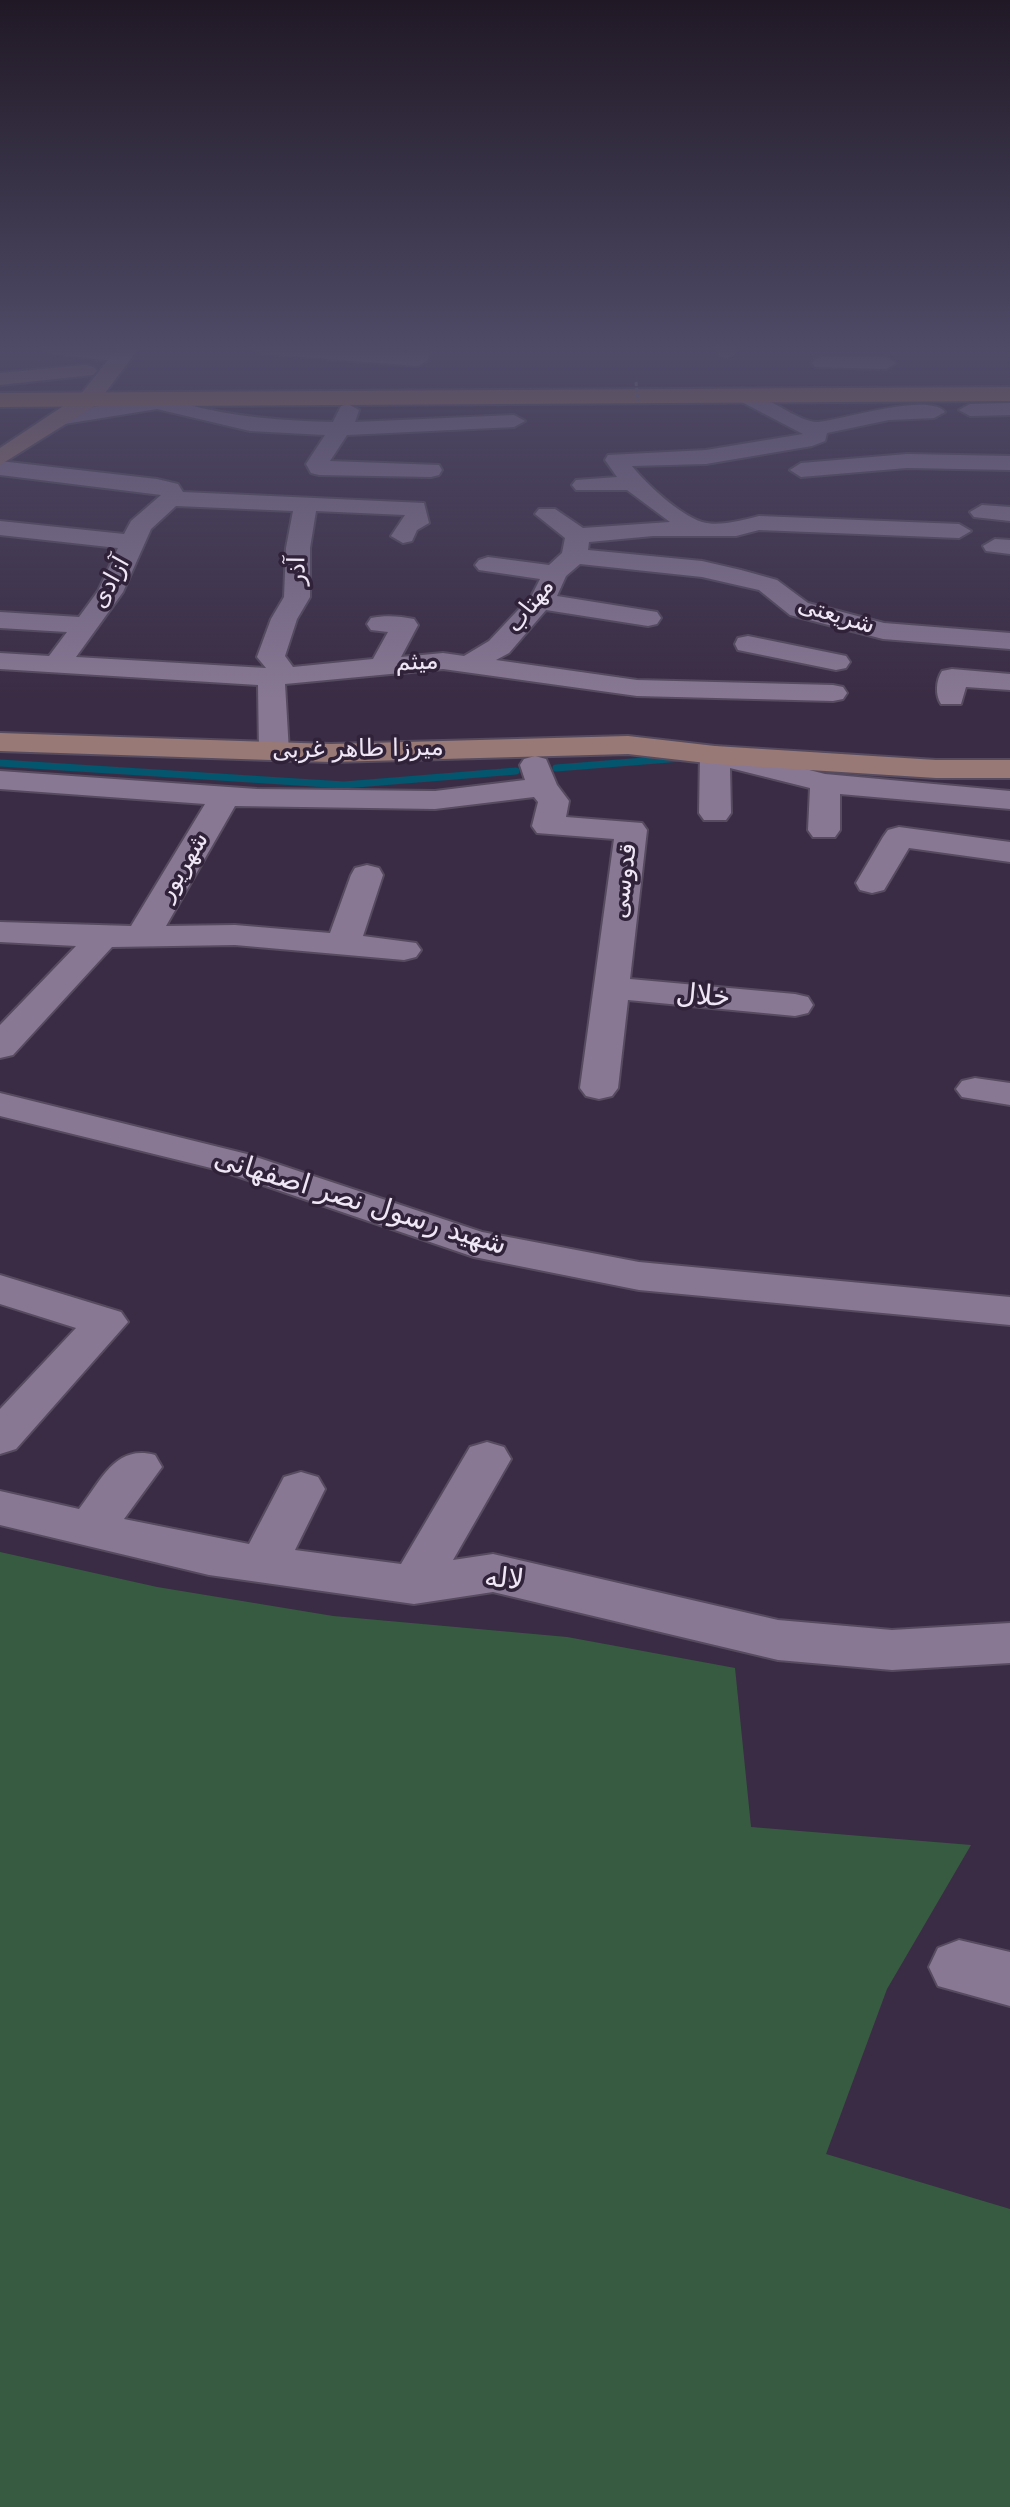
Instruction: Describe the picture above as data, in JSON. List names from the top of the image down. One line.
{"streets":{"main road":["میرزا طاهر غربی"],"street":["آذر","آزادی","مهتاب","شریعتی","میثم","شهریور","قدوسی","خلال","شهید رسول نصر اصفهانی","لاله"]},"crossings":[["آذر","میثم"],["آزادی","میثم"],["مهتاب","شریعتی"],["مهتاب","میثم"],["میرزا طاهر غربی","قدوسی"],["قدوسی","خلال"]]}
